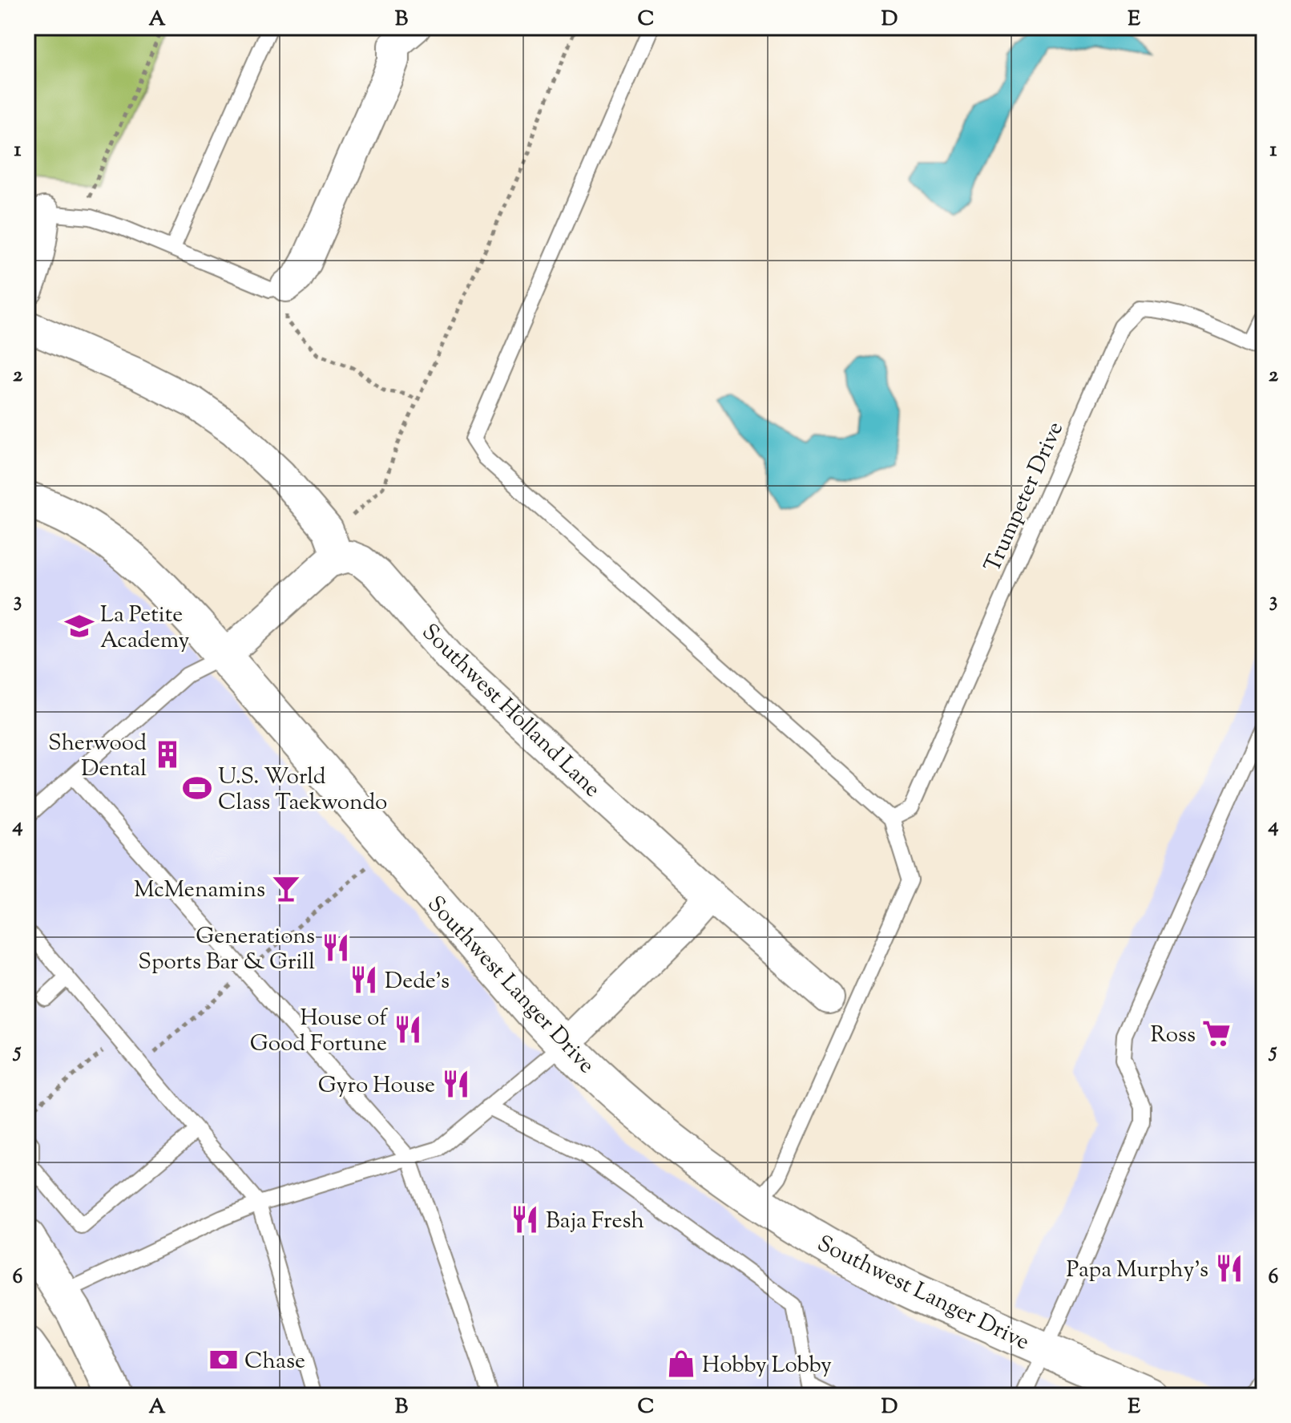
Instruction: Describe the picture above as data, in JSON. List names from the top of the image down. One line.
{"streets":{"main road":["Southwest Langer Drive"],"street":["Southwest Holland Lane"],"lane":["Trumpeter Drive"]},"places":{"school or university":["La Petite Academy"],"building":["Sherwood Dental"],"sports":["U.S. World Class Taekwondo"],"bar":["McMenamins"],"restaurant":["Generations Sports Bar & Grill","Dede's","House of Good Fortune","Gyro House","Baja Fresh","Papa Murphy's"],"supermarket":["Ross"],"bank":["Chase"],"shop":["Hobby Lobby"]},"grid":{"columns":["A","B","C","D","E"],"rows":["1","2","3","4","5","6"]}}
